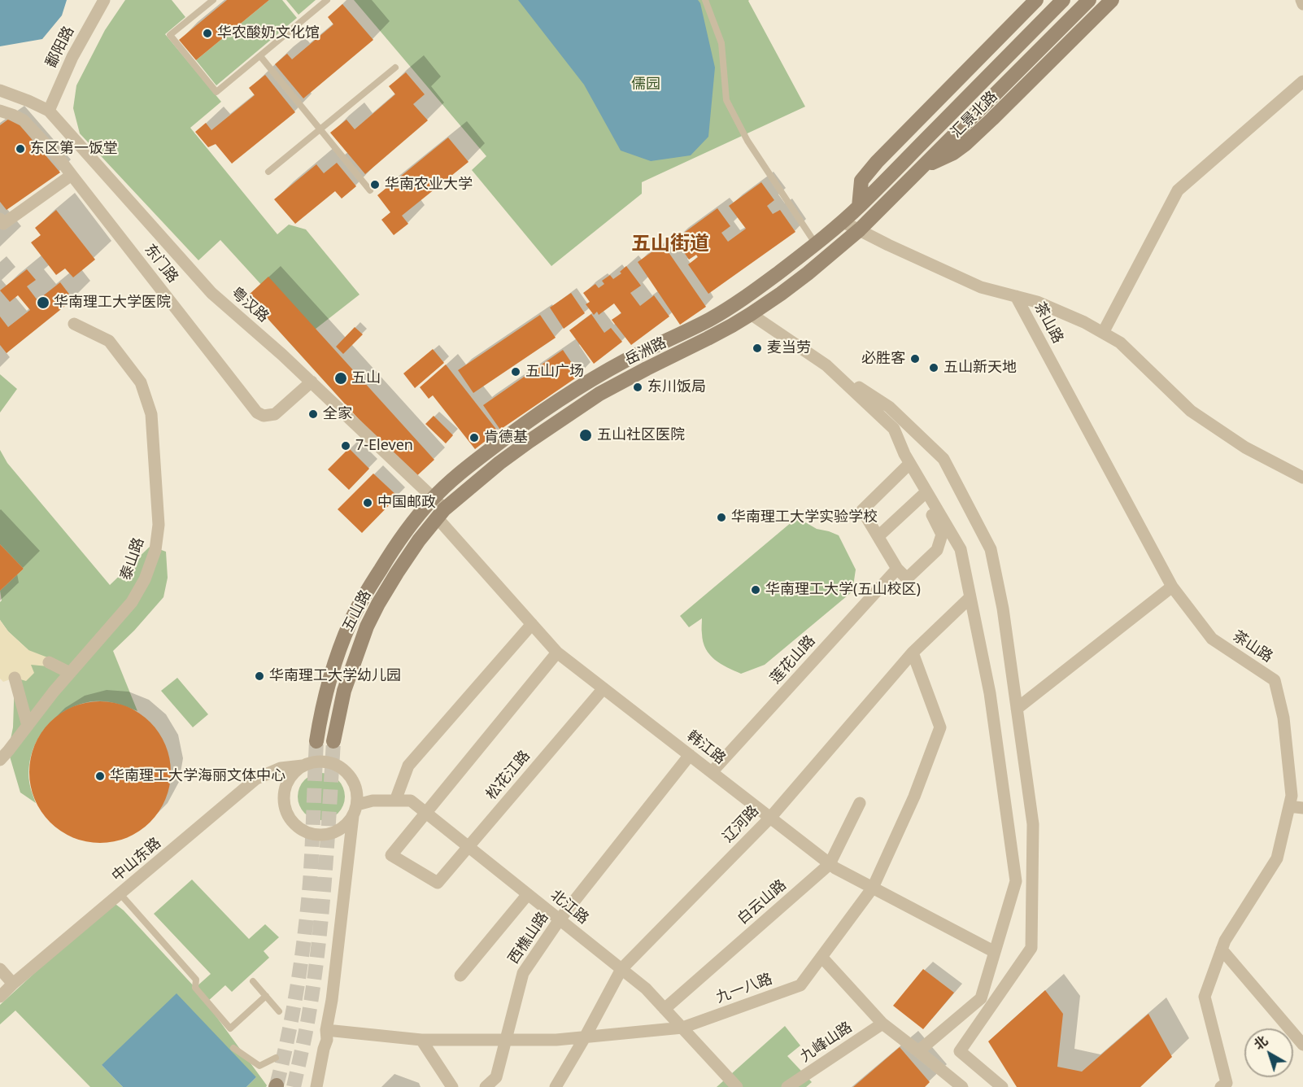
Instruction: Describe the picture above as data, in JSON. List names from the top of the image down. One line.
{"streets":{"main road":["汇景北路","岳洲路","五山路"],"street":["鄱阳路","东门路","粤汉路","茶山路","泰山路","莲花山路","韩江路","松花江路","辽河路","中山东路","白云山路","北江路","西樵山路","九一八路","九峰山路"]},"crossings":[["鄱阳路","粤汉路"],["汇景北路","岳洲路"],["东门路","粤汉路"],["粤汉路","岳洲路"],["粤汉路","五山路"],["粤汉路","韩江路"],["岳洲路","五山路"],["岳洲路","韩江路"],["五山路","韩江路"],["莲花山路","韩江路"],["韩江路","松花江路"],["韩江路","辽河路"],["韩江路","白云山路"],["韩江路","西樵山路"],["韩江路","九一八路"],["松花江路","北江路"],["辽河路","北江路"],["辽河路","九一八路"],["中山东路","北江路"],["白云山路","北江路"],["北江路","西樵山路"],["北江路","九一八路"],["西樵山路","九一八路"]],"districts":["五山街道"],"parks":["儒园"],"places":["华农酸奶文化馆","东区第一饭堂","华南农业大学","华南理工大学医院","麦当劳","必胜客","五山新天地","五山广场","五山","东川饭局","全家","五山社区医院","肯德基","7-Eleven","中国邮政","华南理工大学实验学校","华南理工大学(五山校区)","华南理工大学幼儿园","华南理工大学海丽文体中心"],"north":"top left"}
